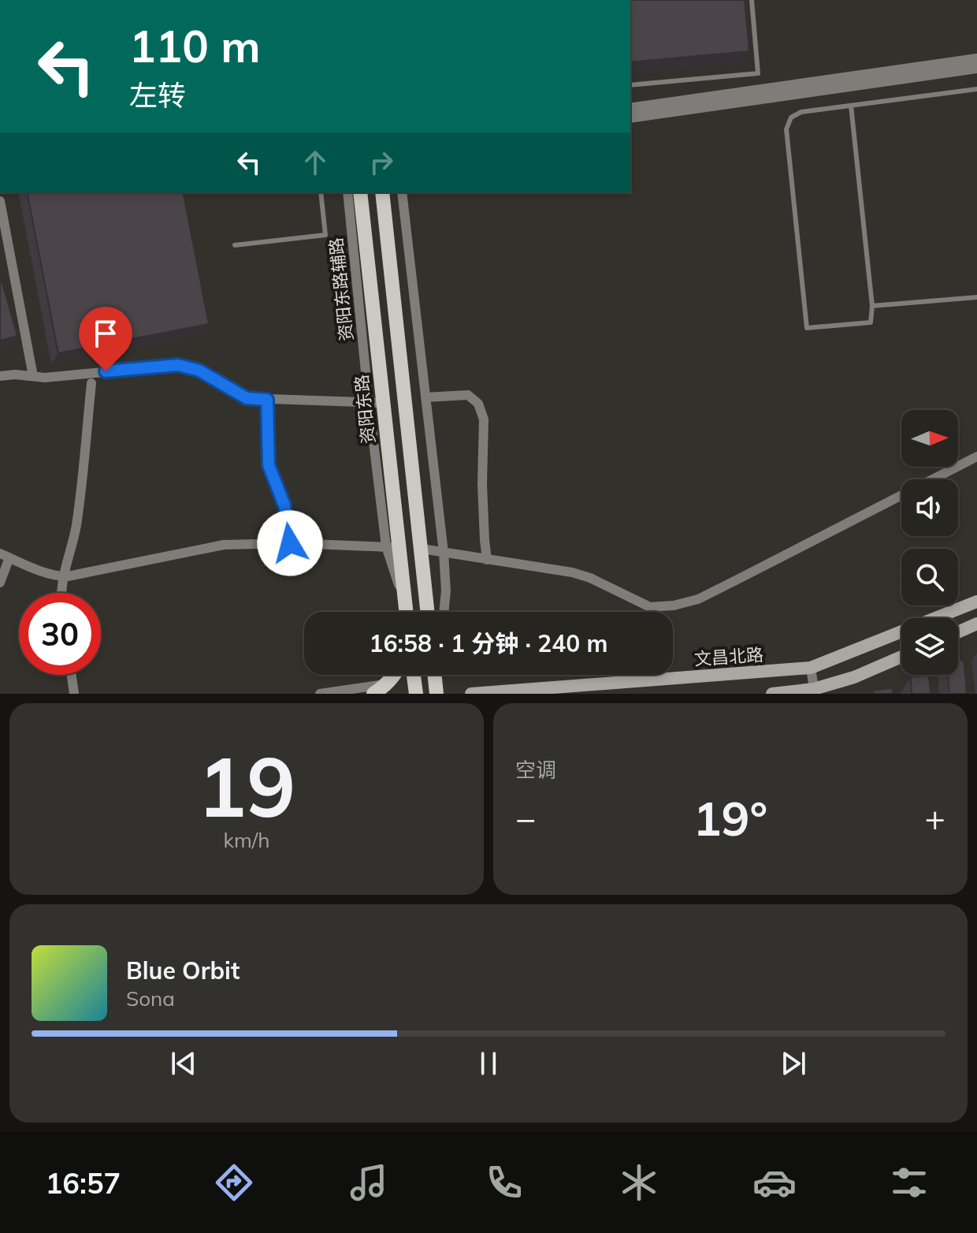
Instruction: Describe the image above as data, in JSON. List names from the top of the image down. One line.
{"streets":{"main road":["资阳东路","文昌北路"],"street":["资阳东路辅路"]},"crossings":[["资阳东路辅路","资阳东路"]],"north":"right","page":{"turn":["110 m","左转"],"limit":"30","trip":"16:58 · 1 分钟 · 240 m","tile":[["19","km/h"],"空调"],"heat":["−","19°","+"],"song":["Blue Orbit","Sona"],"tabs":"16:57"}}
